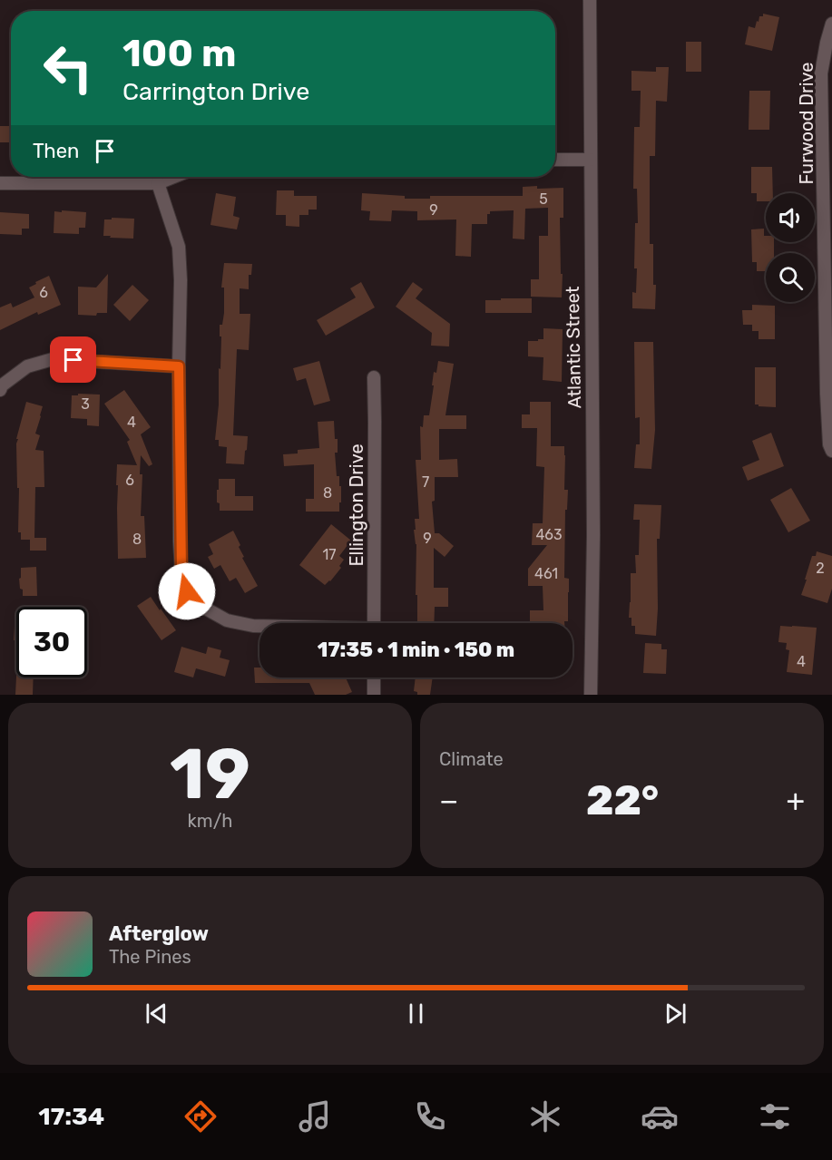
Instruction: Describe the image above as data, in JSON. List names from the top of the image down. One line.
{"streets":{"street":["Furwood Drive","Atlantic Street","Ellington Drive"]},"house_numbers":["5","9","6","3","4","6","7","8","463","9","8","17","2","461","4"],"page":{"turn":["100 m","Carrington Drive"],"then":"Then","limit":"30","trip":"17:35 · 1 min · 150 m","tile":[["19","km/h"],"Climate"],"heat":["−","22°","+"],"song":["Afterglow","The Pines"],"tabs":"17:34"}}
